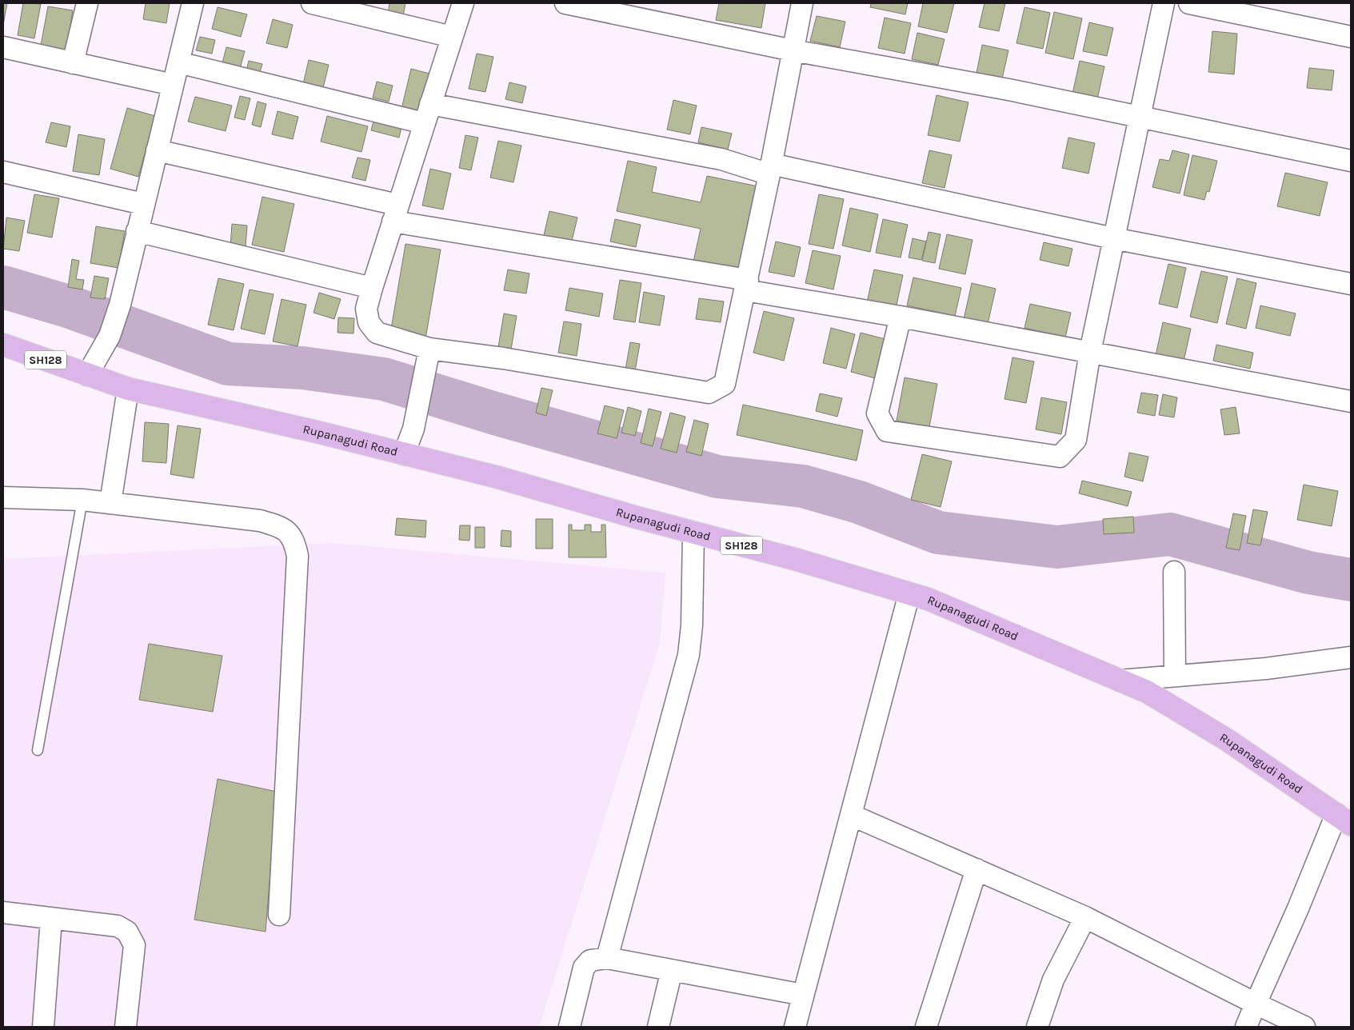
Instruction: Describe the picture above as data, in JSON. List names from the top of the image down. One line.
{"streets":{"main road":["SH128","Rupanagudi Road"]}}
